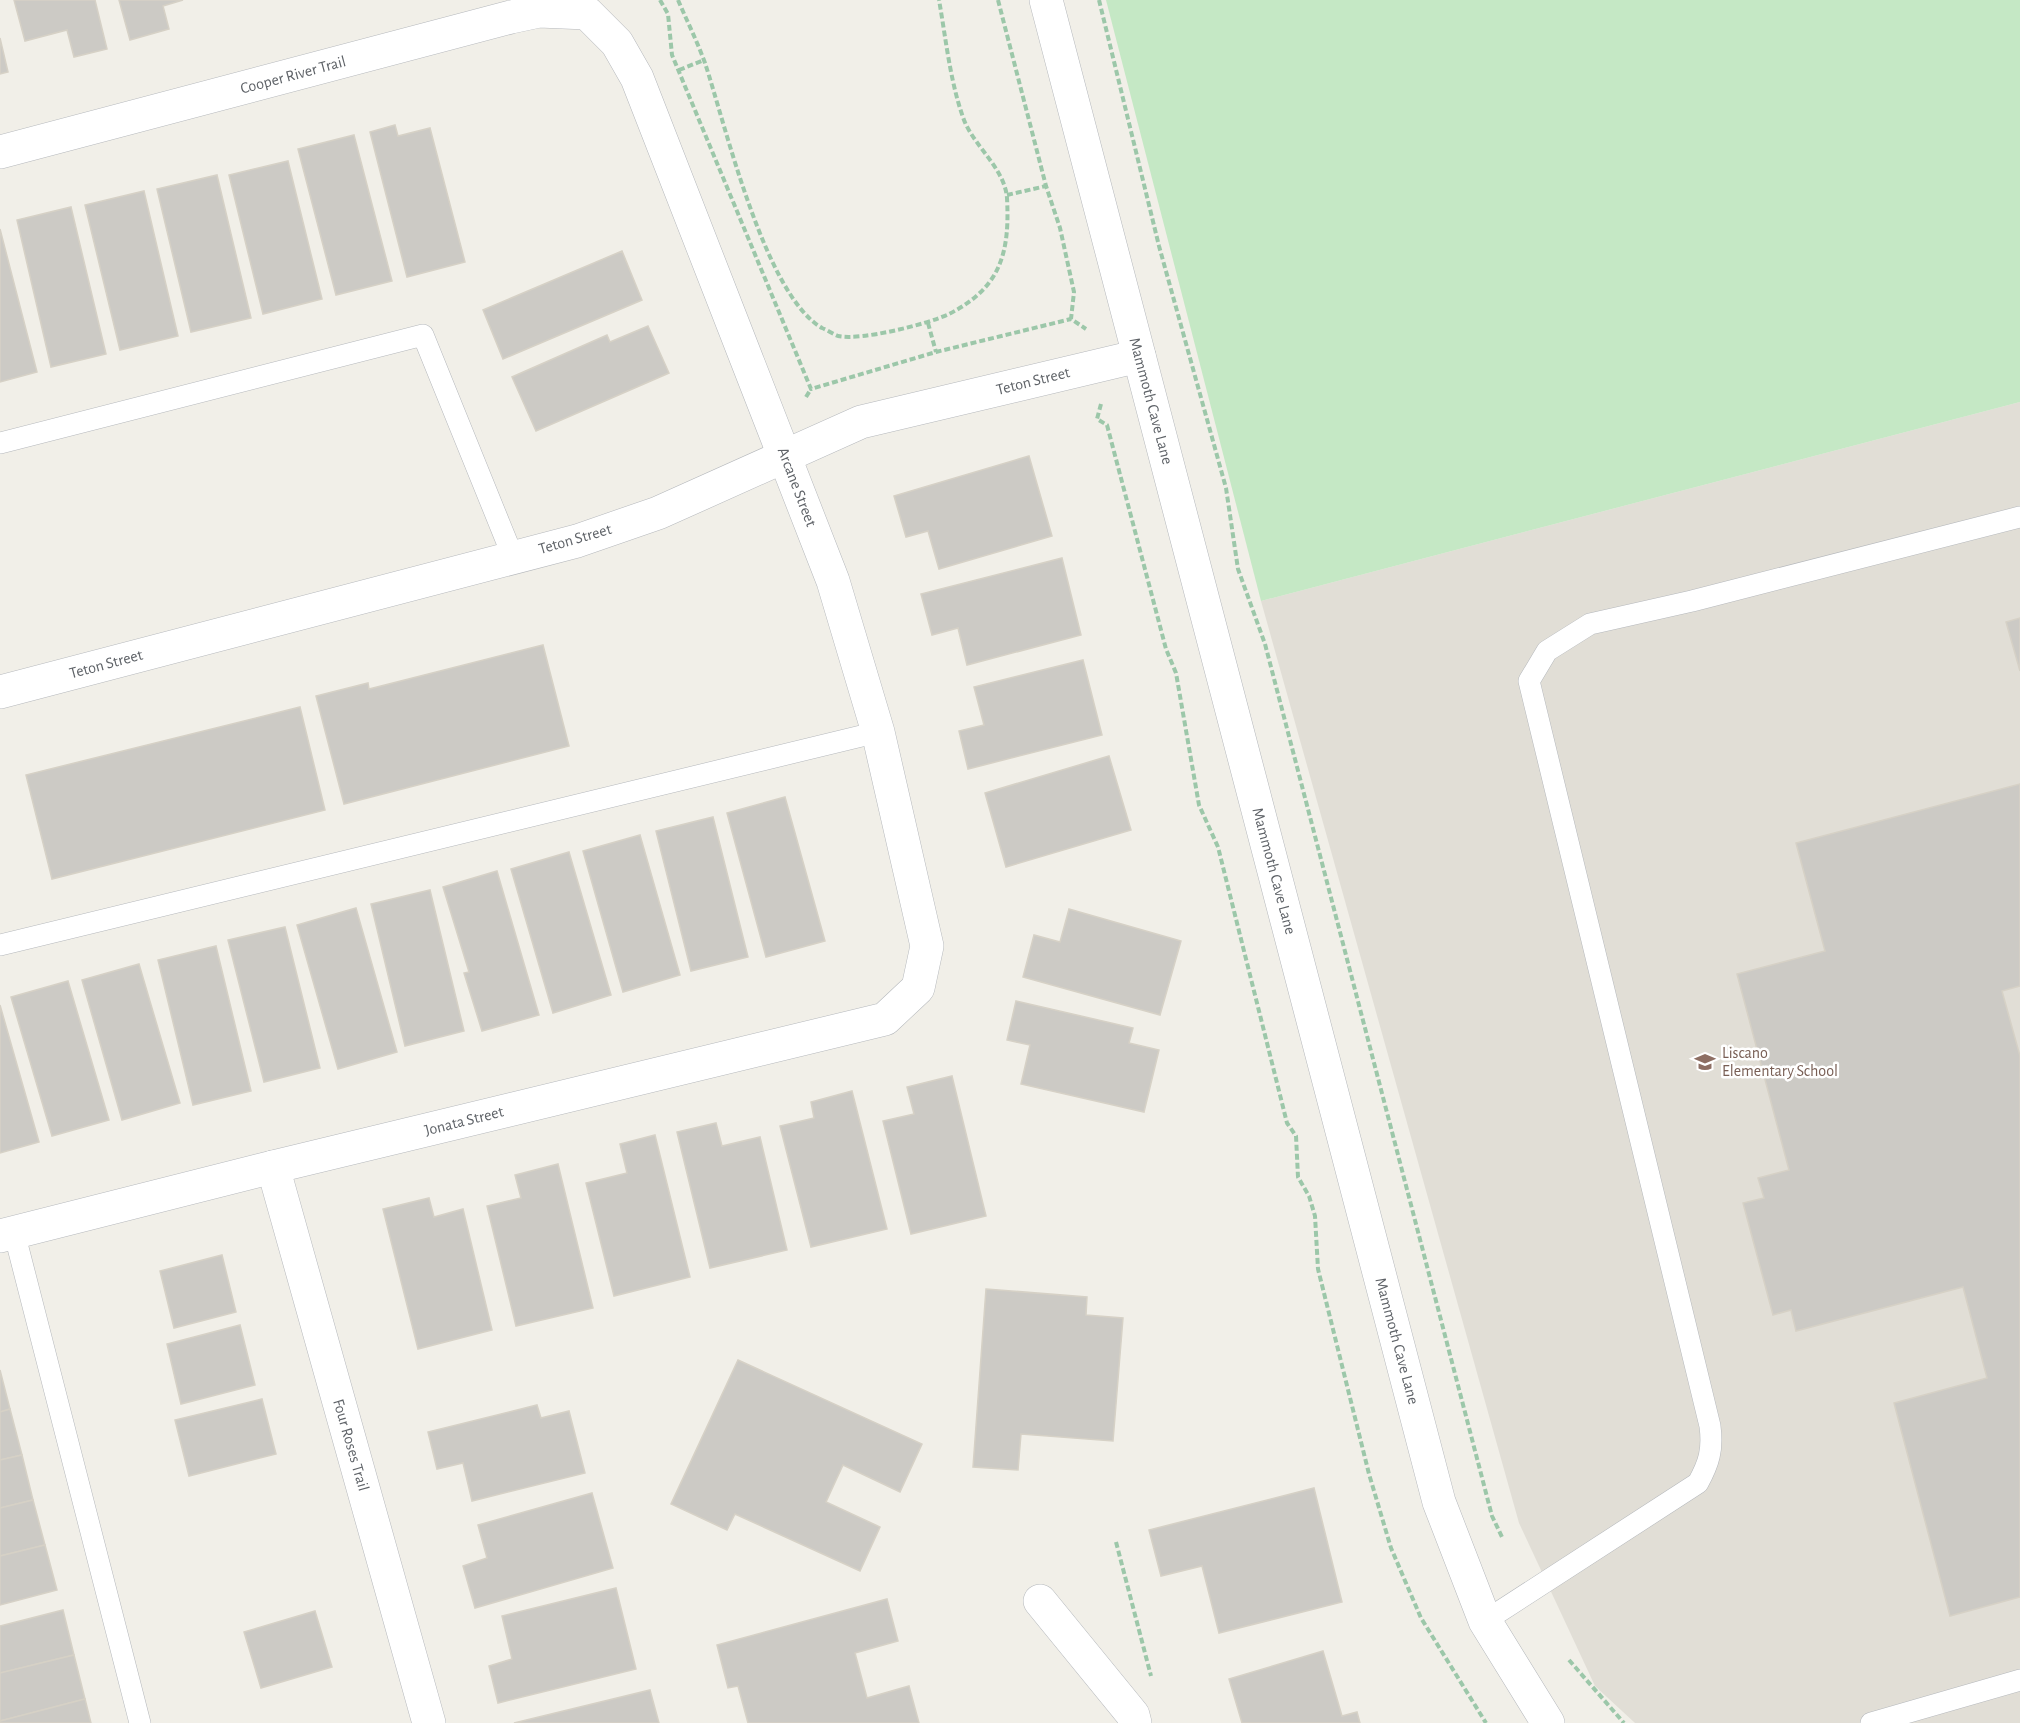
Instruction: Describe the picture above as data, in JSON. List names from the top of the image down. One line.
{"streets":{"street":["Cooper River Trail","Teton Street","Mammoth Cave Lane","Arcane Street","Jonata Street","Four Roses Trail"]},"crossings":[["Cooper River Trail","Arcane Street"],["Teton Street","Mammoth Cave Lane"],["Teton Street","Arcane Street"],["Arcane Street","Jonata Street"],["Jonata Street","Four Roses Trail"]],"places":{"school or university":["Liscano Elementary School"]}}
